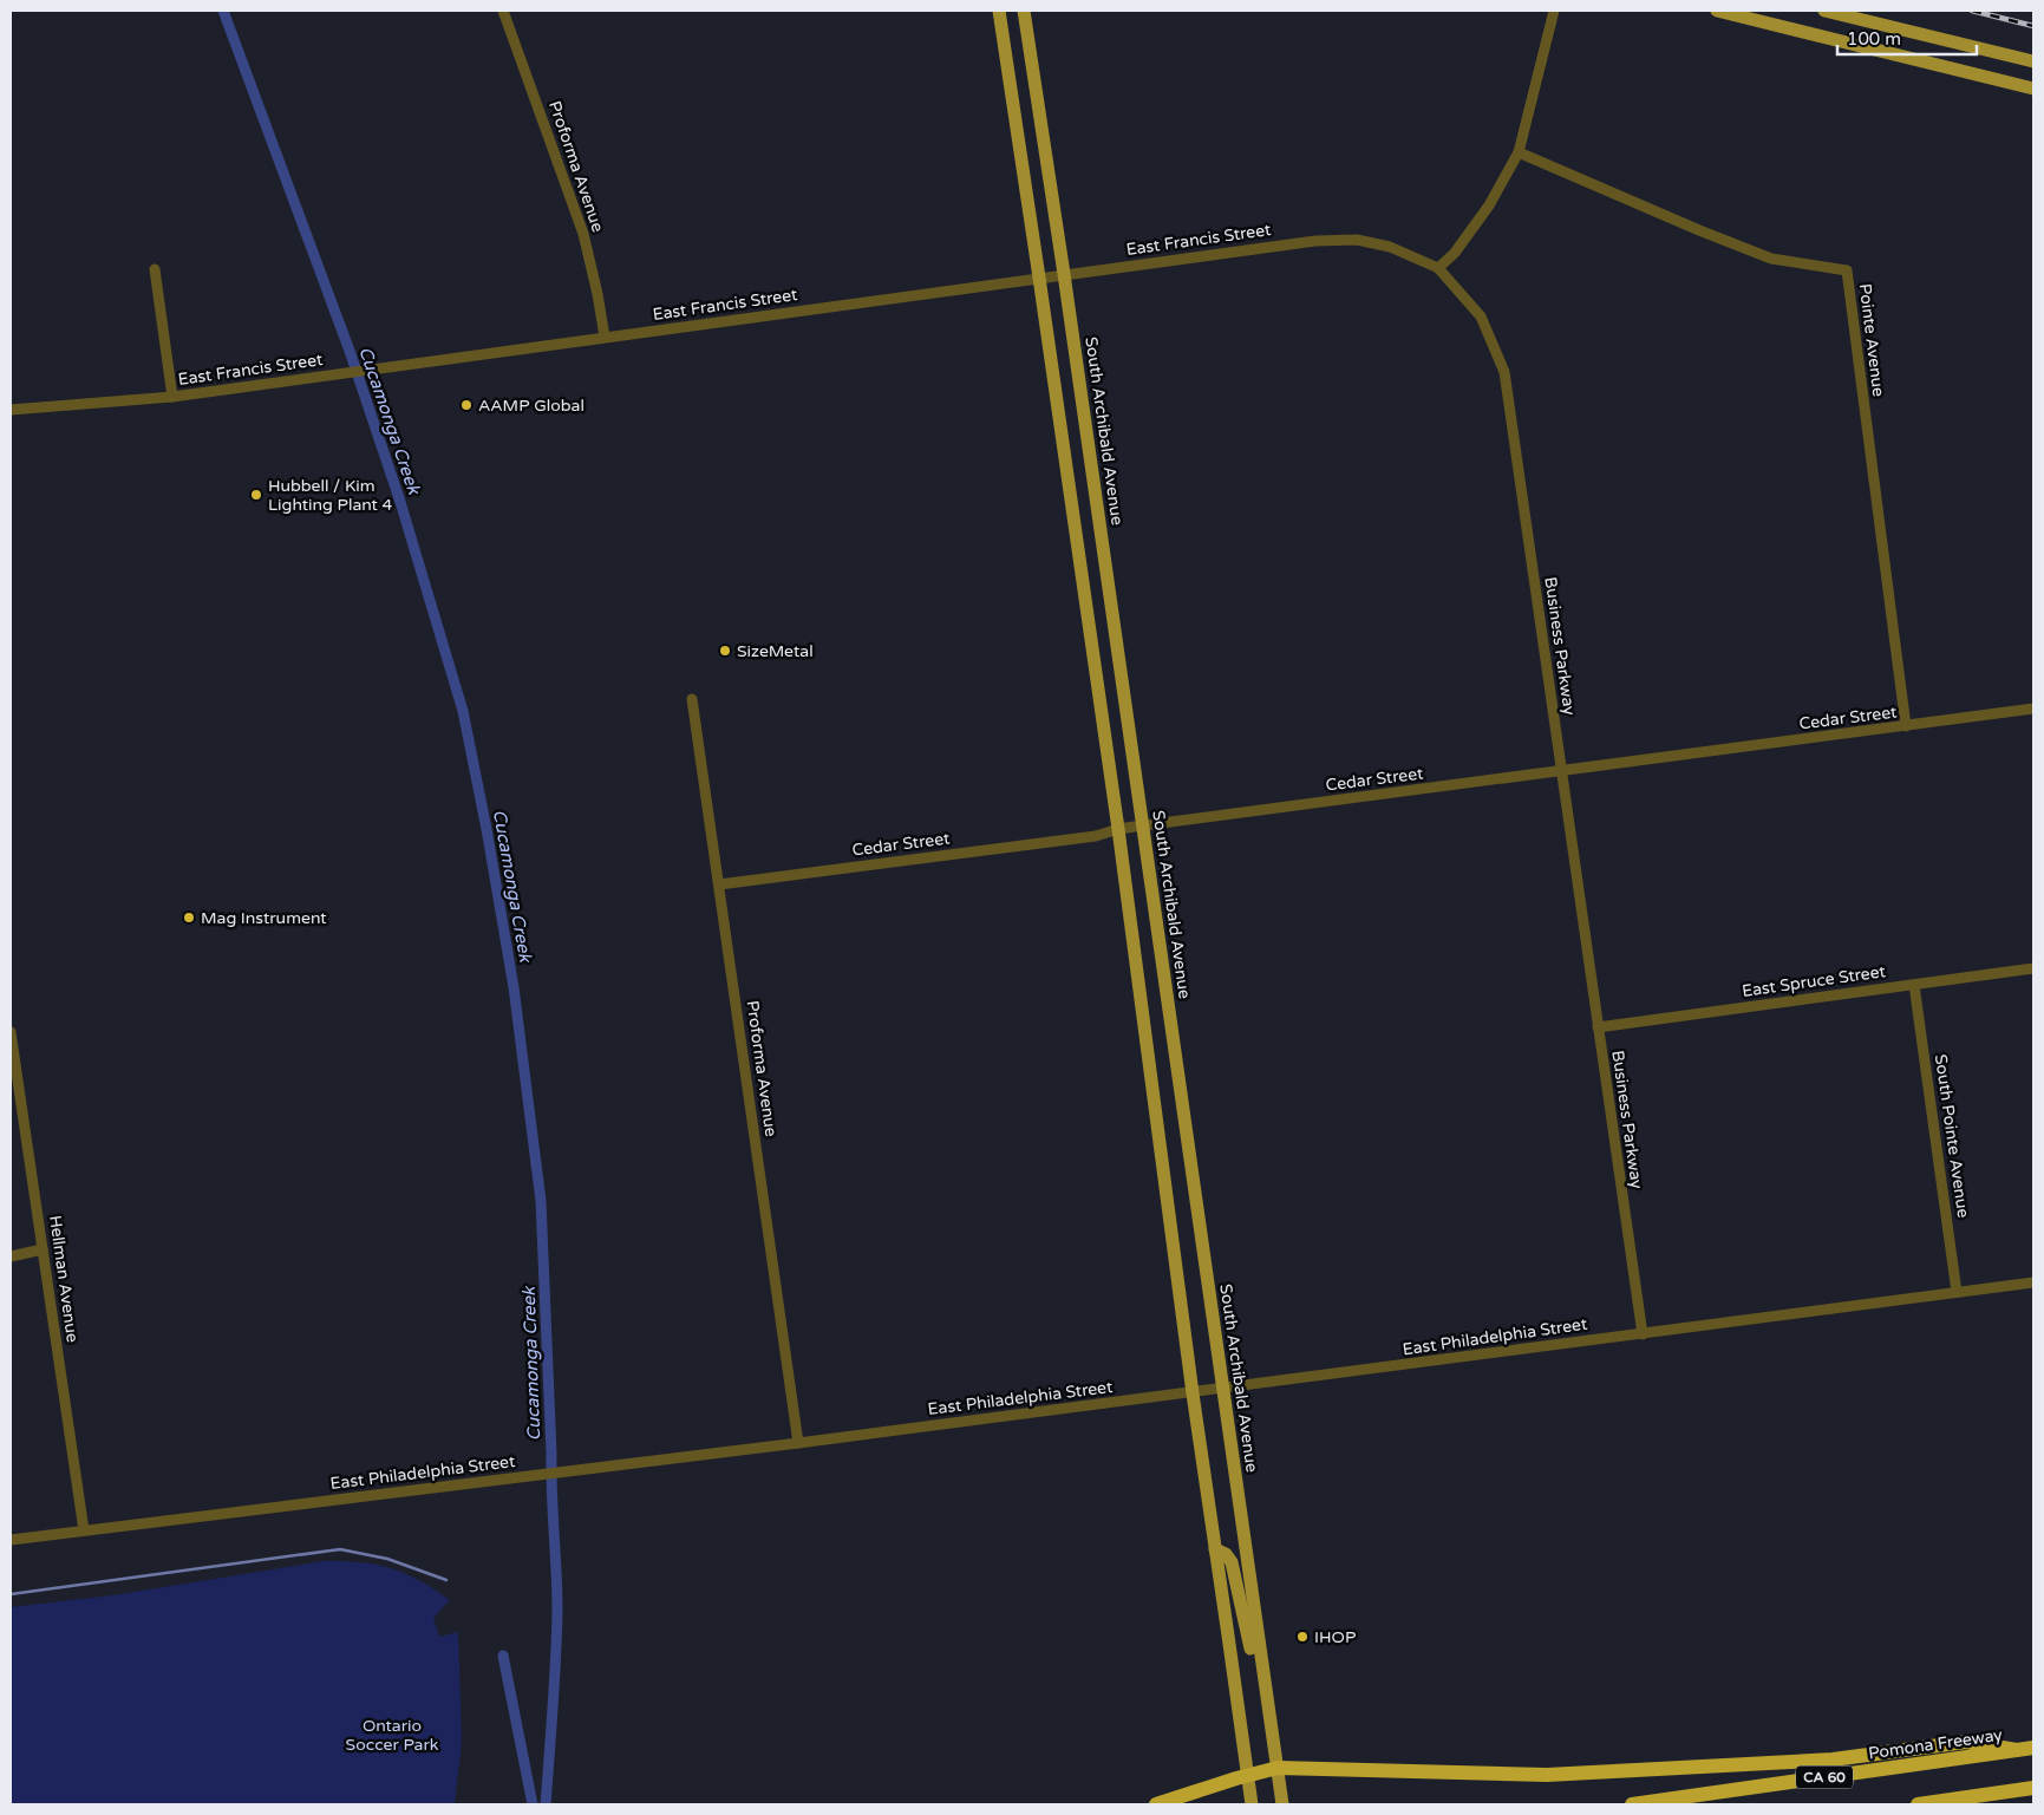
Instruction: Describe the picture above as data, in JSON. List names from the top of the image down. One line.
{"streets":{"highway":["Pomona Freeway","CA 60"],"main road":["South Archibald Avenue"],"street":["Proforma Avenue","East Francis Street","Pointe Avenue","Business Parkway","Cedar Street","East Spruce Street","South Pointe Avenue","Hellman Avenue","East Philadelphia Street"]},"crossings":[["Proforma Avenue","East Francis Street"],["Proforma Avenue","Cedar Street"],["Proforma Avenue","East Philadelphia Street"],["East Francis Street","South Archibald Avenue"],["East Francis Street","Business Parkway"],["Pointe Avenue","Cedar Street"],["South Archibald Avenue","Cedar Street"],["South Archibald Avenue","East Philadelphia Street"],["Business Parkway","Cedar Street"],["Business Parkway","East Spruce Street"],["Business Parkway","East Philadelphia Street"],["East Spruce Street","South Pointe Avenue"],["South Pointe Avenue","East Philadelphia Street"],["Hellman Avenue","East Philadelphia Street"]],"water":["Cucamonga Creek"],"parks":["Ontario Soccer Park"],"places":["AAMP Global","Hubbell / Kim Lighting Plant 4","SizeMetal","Mag Instrument","IHOP"],"scale_bar":"100 m"}
